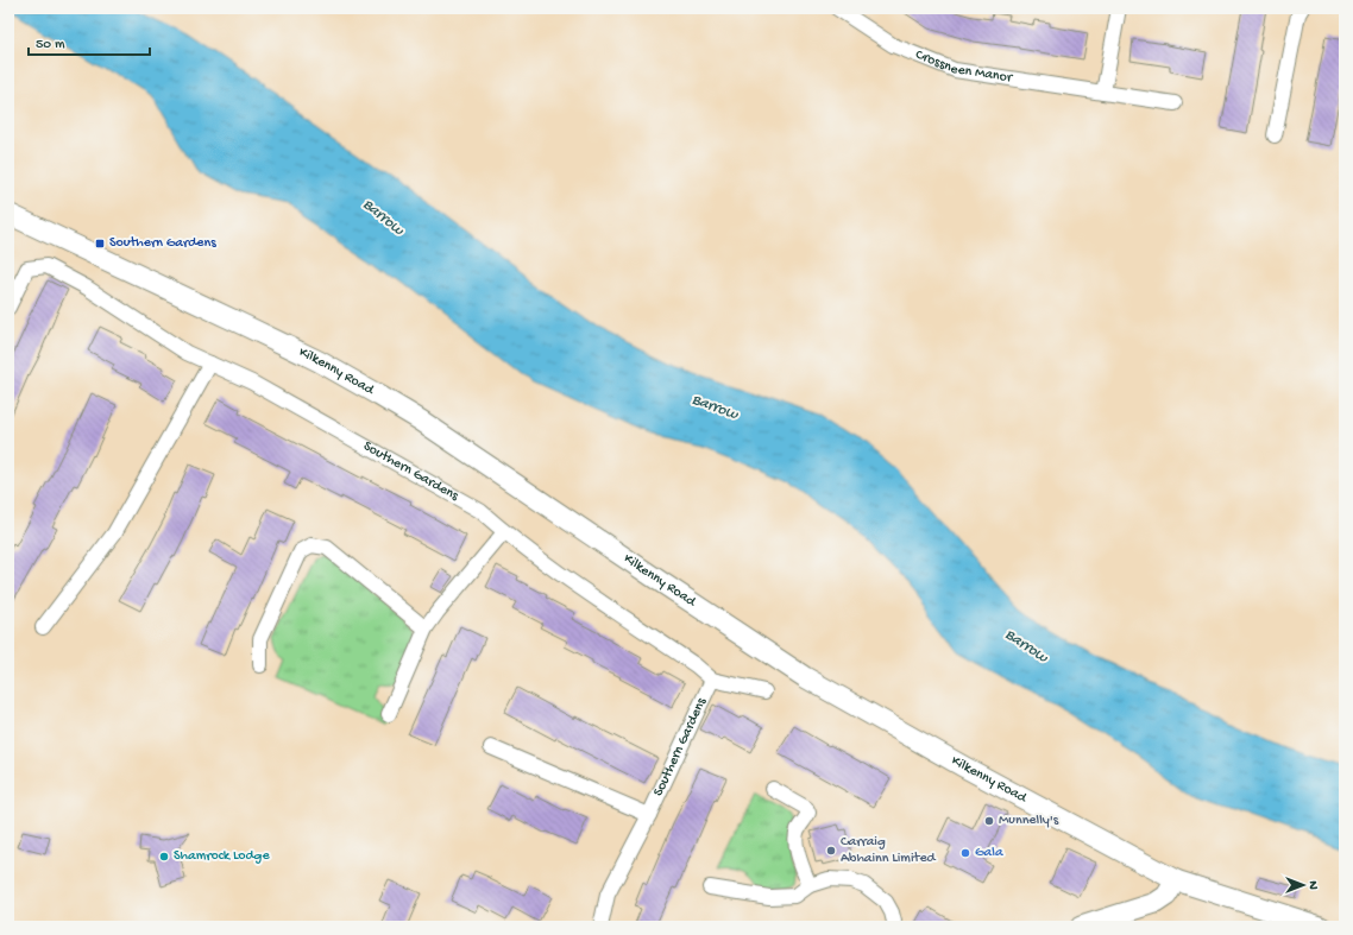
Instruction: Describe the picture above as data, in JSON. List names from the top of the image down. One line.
{"streets":{"main road":["Kilkenny Road"],"street":["Crossneen Manor","Southern Gardens"]},"water":["Barrow"],"places":{"transit":["Southern Gardens"],"other":["Munnelly's","Carraig Abhainn Limited","Gala","Shamrock Lodge"]},"scale_bar":"50 m","north":"right"}
